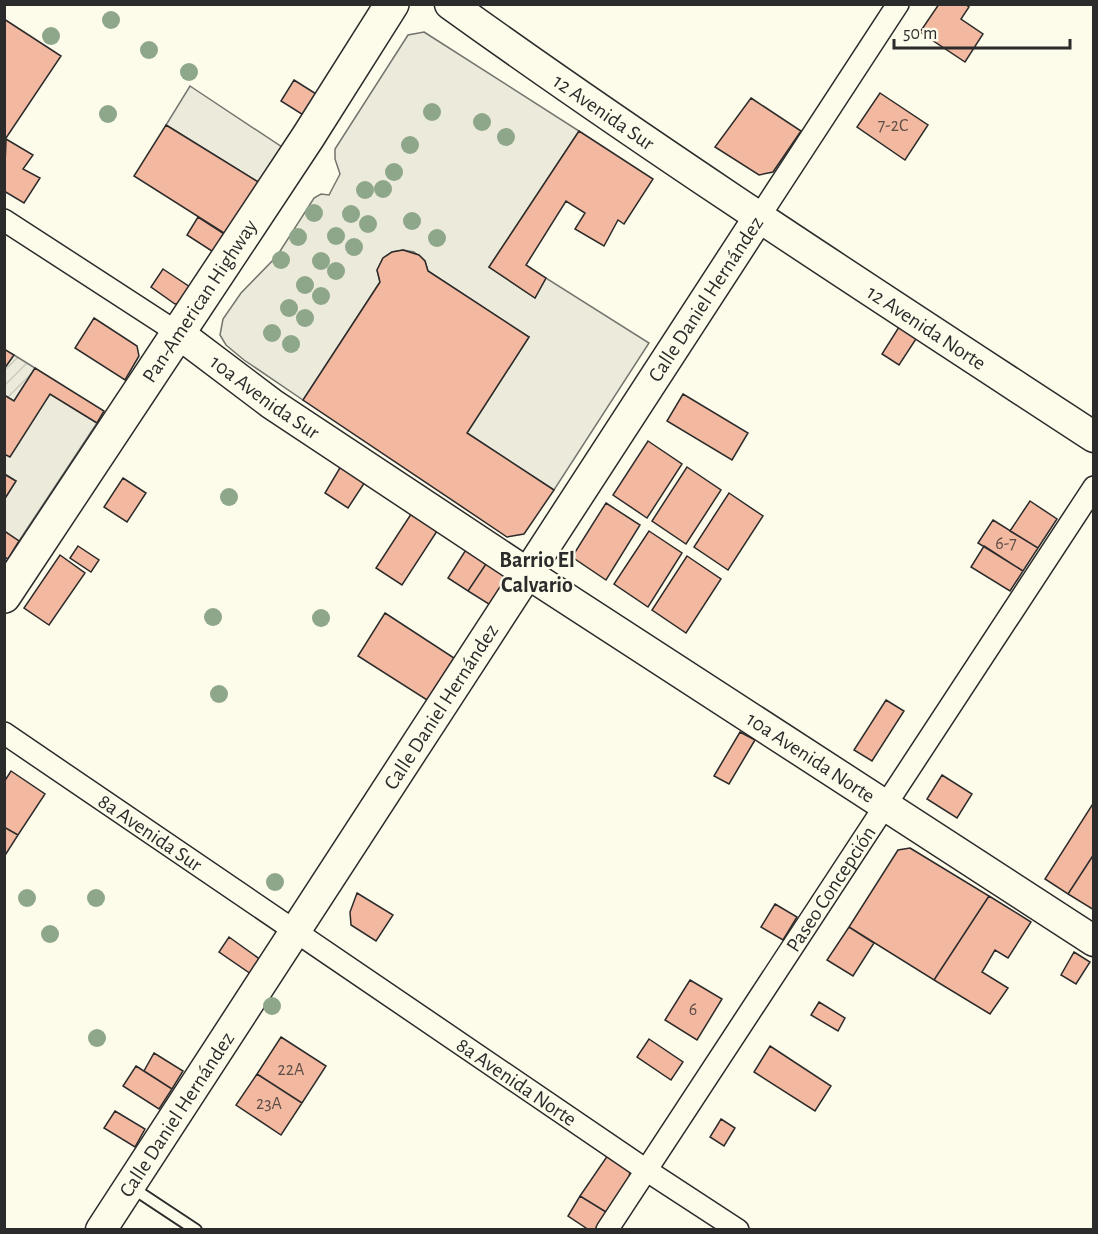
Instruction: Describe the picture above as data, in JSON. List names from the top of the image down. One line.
{"streets":{"main road":["Pan-American Highway"],"street":["12 Avenida Sur","Calle Daniel Hernández","12 Avenida Norte","10a Avenida Sur","10a Avenida Norte","8a Avenida Sur","Paseo Concepción","8a Avenida Norte"]},"crossings":[["12 Avenida Sur","Calle Daniel Hernández"],["12 Avenida Sur","12 Avenida Norte"],["Calle Daniel Hernández","12 Avenida Norte"],["Calle Daniel Hernández","10a Avenida Sur"],["Calle Daniel Hernández","10a Avenida Norte"],["Calle Daniel Hernández","8a Avenida Sur"],["Calle Daniel Hernández","8a Avenida Norte"],["Pan-American Highway","10a Avenida Sur"],["10a Avenida Sur","10a Avenida Norte"],["10a Avenida Norte","Paseo Concepción"],["8a Avenida Sur","8a Avenida Norte"],["Paseo Concepción","8a Avenida Norte"]],"districts":["Barrio El Calvario"],"house_numbers":["7-2C","6-7","6","22A","23A"],"scale_bar":"50 m"}
